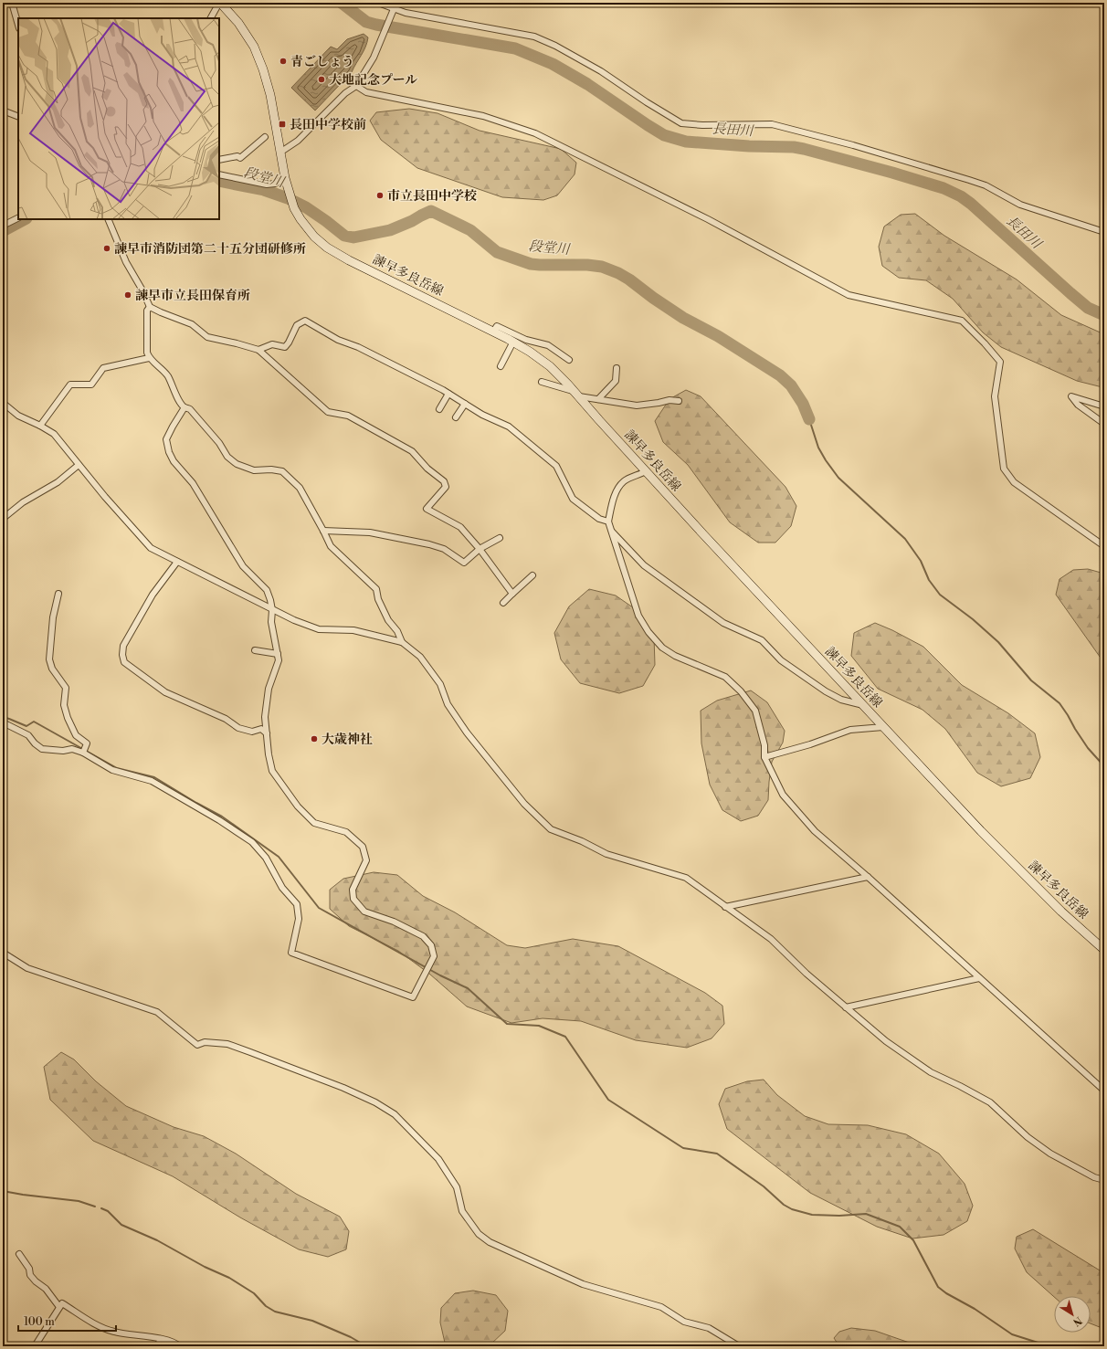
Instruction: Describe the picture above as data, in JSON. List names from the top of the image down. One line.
{"streets":{"main road":["諫早多良岳線"]},"water":["長田川","段堂川"],"places":{"other":["青ごしょう","大地記念プール","市立長田中学校","諫早市消防団第二十五分団研修所","諫早市立長田保育所","大歳神社"],"transit":["長田中学校前"]},"scale_bar":"100 m","north":"bottom right"}
